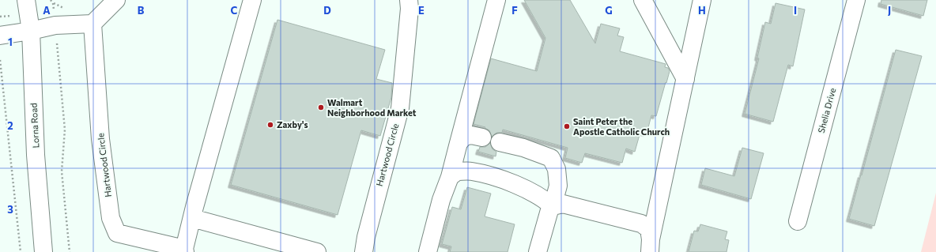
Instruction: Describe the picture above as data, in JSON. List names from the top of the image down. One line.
{"streets":{"street":["Shelia Drive","Lorna Road","Hartwood Circle"]},"places":["Walmart Neighborhood Market","Zaxby's","Saint Peter the Apostle Catholic Church"],"grid":{"columns":["A","B","C","D","E","F","G","H","I","J"],"rows":["1","2","3"]}}
